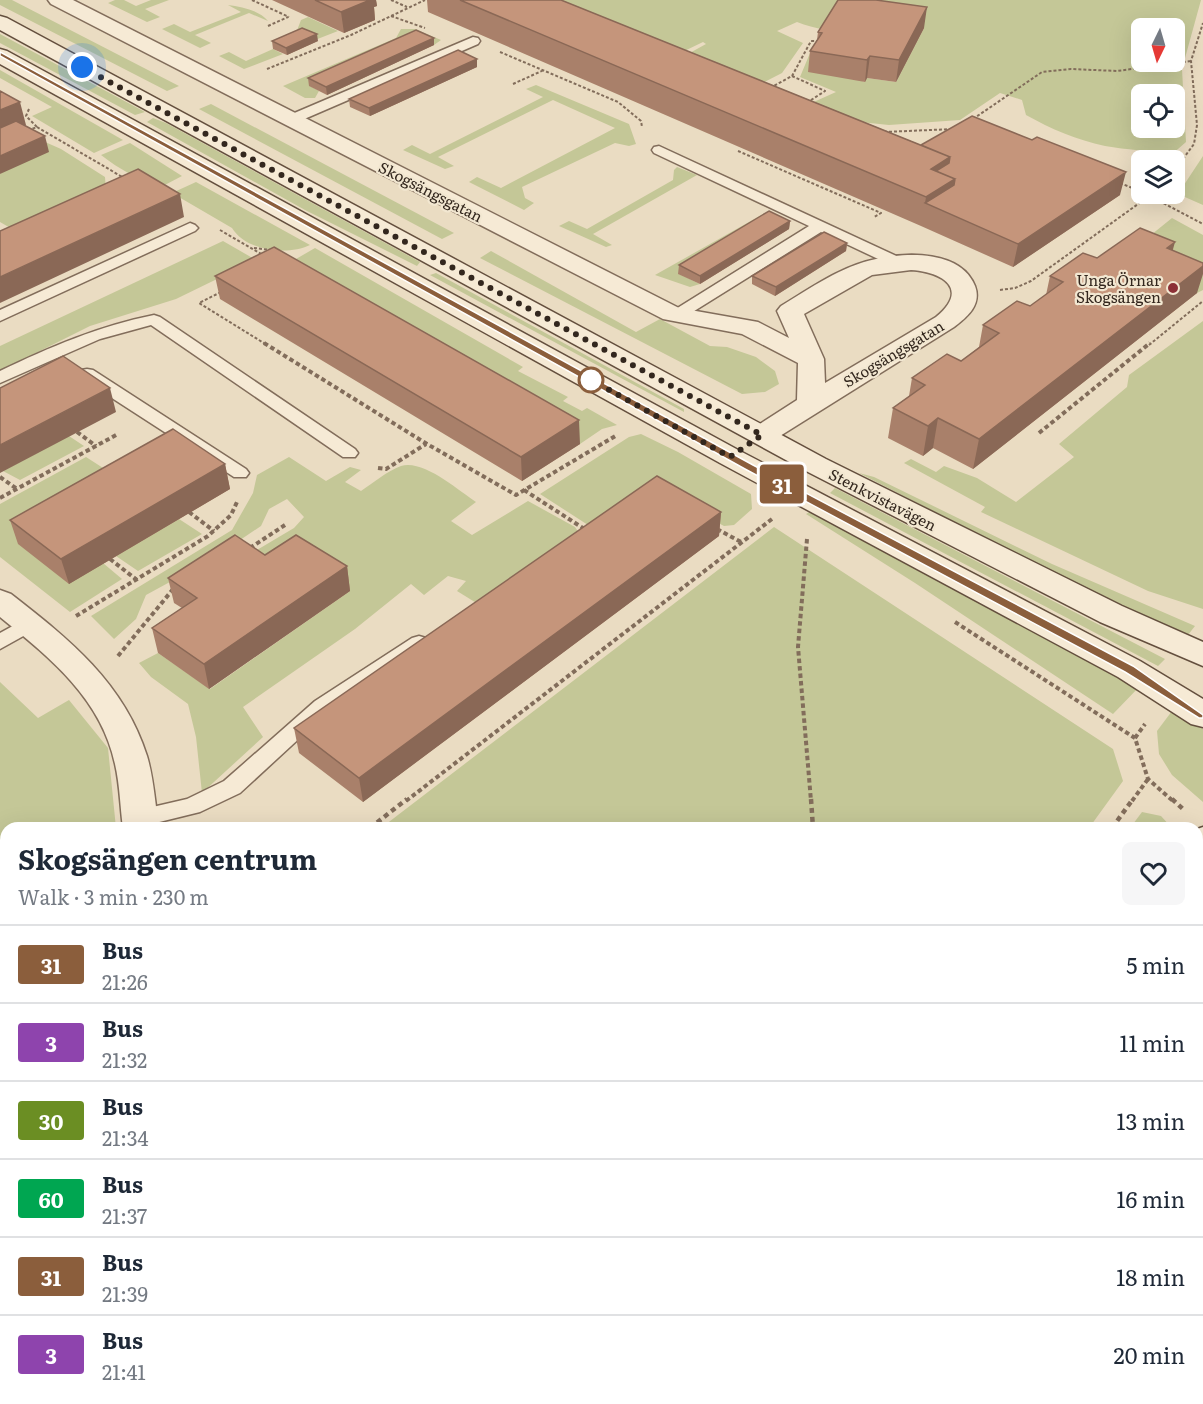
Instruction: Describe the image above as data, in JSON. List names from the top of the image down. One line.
{"streets":{"main road":["Skogsängsgatan","Stenkvistavägen"]},"crossings":[["Skogsängsgatan","Stenkvistavägen"]],"places":["Unga Örnar Skogsängen"],"lines":["bus line 31"],"north":"bottom","page":{"on_map":"31","heading":["Skogsängen centrum","Walk · 3 min · 230 m"],"list":[{"mark":"31","name":"Bus","note":"21:26","value":"5 min"},{"mark":"3","name":"Bus","note":"21:32","value":"11 min"},{"mark":"30","name":"Bus","note":"21:34","value":"13 min"},{"mark":"60","name":"Bus","note":"21:37","value":"16 min"},{"mark":"31","name":"Bus","note":"21:39","value":"18 min"},{"mark":"3","name":"Bus","note":"21:41","value":"20 min"}]}}
